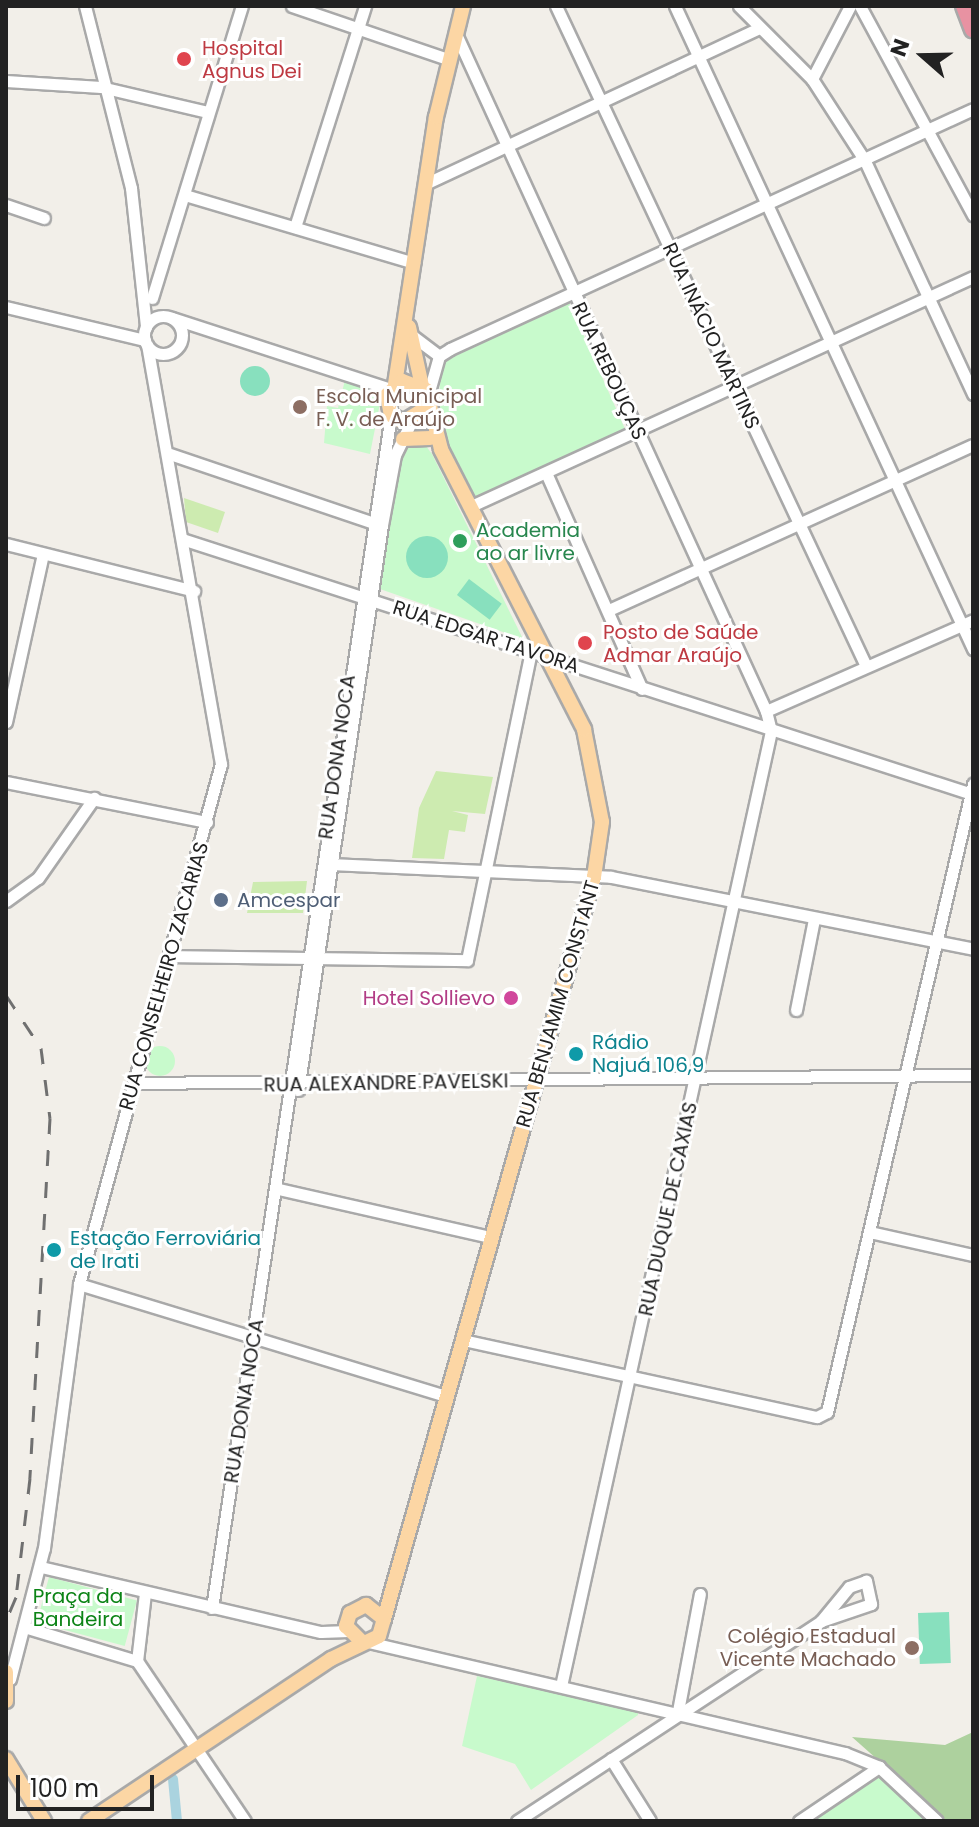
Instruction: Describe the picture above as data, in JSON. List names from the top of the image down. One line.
{"streets":{"main road":["RUA BENJAMIM CONSTANT"],"street":["RUA INÁCIO MARTINS","RUA REBOUÇAS","RUA EDGAR TAVORA","RUA DONA NOCA","RUA CONSELHEIRO ZACARIAS","RUA ALEXANDRE PAVELSKI","RUA DUQUE DE CAXIAS"]},"crossings":[["RUA REBOUÇAS","RUA EDGAR TAVORA"],["RUA REBOUÇAS","RUA DUQUE DE CAXIAS"],["RUA EDGAR TAVORA","RUA DONA NOCA"],["RUA EDGAR TAVORA","RUA CONSELHEIRO ZACARIAS"],["RUA EDGAR TAVORA","RUA BENJAMIM CONSTANT"],["RUA EDGAR TAVORA","RUA DUQUE DE CAXIAS"],["RUA DONA NOCA","RUA BENJAMIM CONSTANT"],["RUA DONA NOCA","RUA ALEXANDRE PAVELSKI"],["RUA CONSELHEIRO ZACARIAS","RUA ALEXANDRE PAVELSKI"],["RUA BENJAMIM CONSTANT","RUA ALEXANDRE PAVELSKI"],["RUA ALEXANDRE PAVELSKI","RUA DUQUE DE CAXIAS"]],"parks":["Praça da Bandeira"],"places":["Hospital Agnus Dei","Escola Municipal F. V. de Araújo","Academia ao ar livre","Posto de Saúde Admar Araújo","Amcespar","Hotel Sollievo","Rádio Najuá 106,9","Estação Ferroviária de Irati","Colégio Estadual Vicente Machado"],"scale_bar":"100 m","north":"left"}
